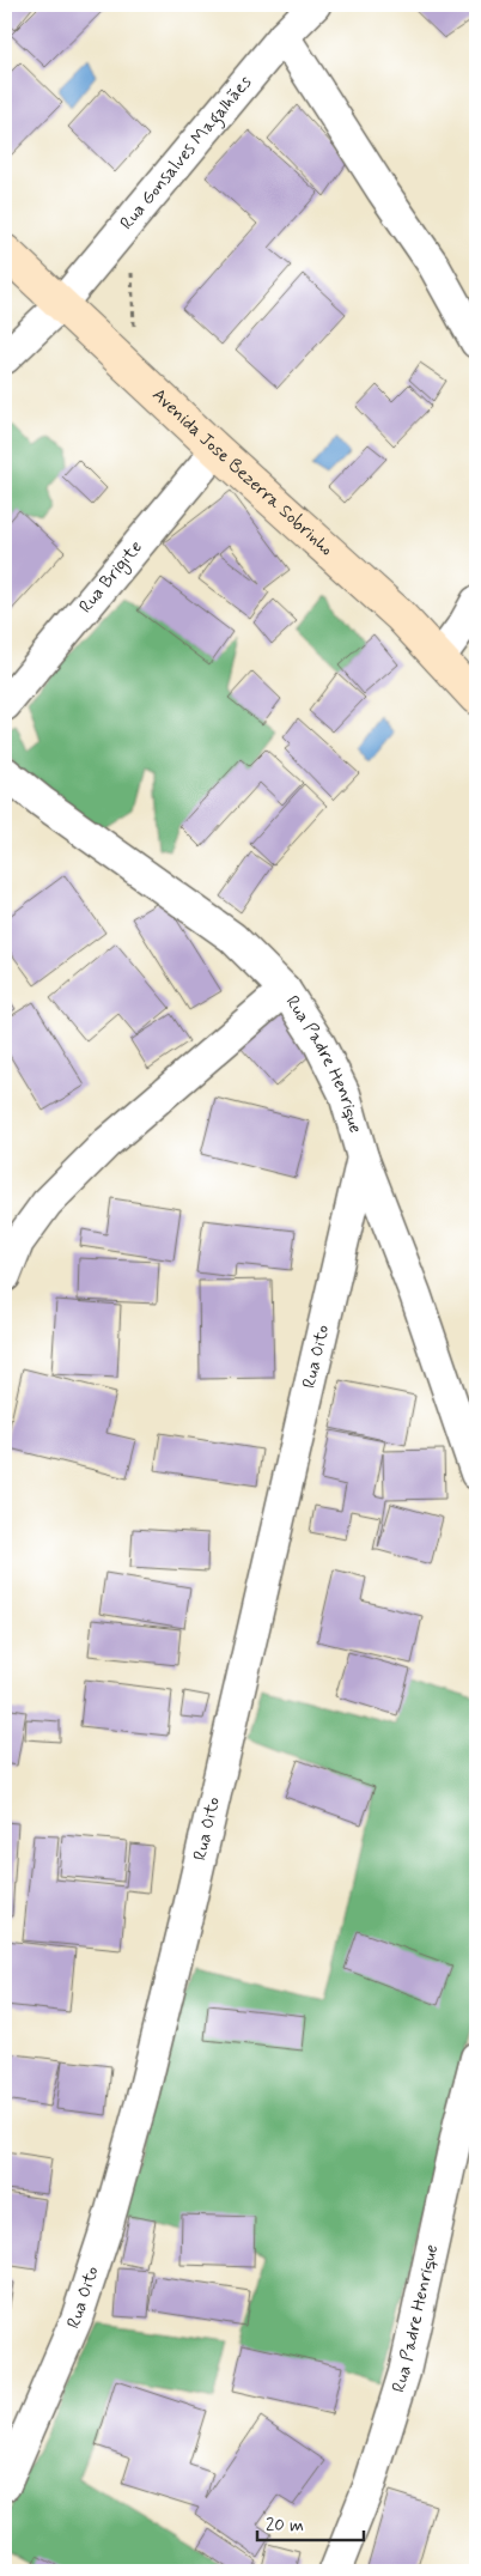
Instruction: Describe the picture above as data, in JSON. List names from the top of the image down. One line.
{"streets":{"main road":["Avenida Jose Bezerra Sobrinho"],"street":["Rua Gonsalves Magalhães","Rua Brigite","Rua Padre Henrique","Rua Oito"]},"crossings":[["Rua Gonsalves Magalhães","Avenida Jose Bezerra Sobrinho"],["Avenida Jose Bezerra Sobrinho","Rua Brigite"],["Rua Padre Henrique","Rua Oito"]],"scale_bar":"20 m"}
